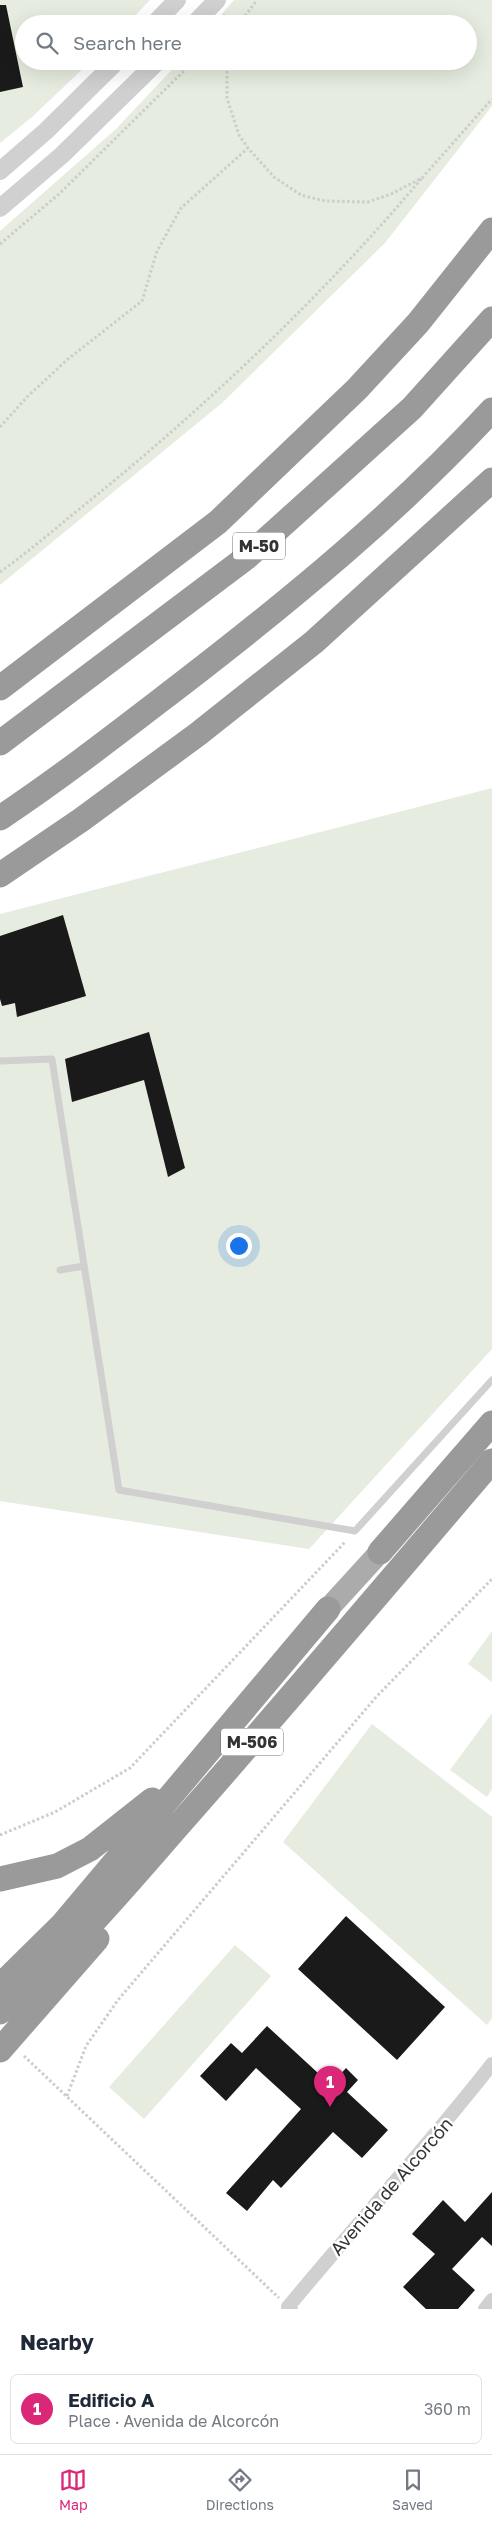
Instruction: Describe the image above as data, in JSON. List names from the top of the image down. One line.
{"streets":{"highway":["M-50","M-506"],"street":["Avenida de Alcorcón"]},"page":{"search":"Search here","pins":"1","heading":"Nearby","list":[{"mark":"1","name":"Edificio A","note":"Place · Avenida de Alcorcón","value":"360 m"}],"nav":["Map","Directions","Saved"]}}
